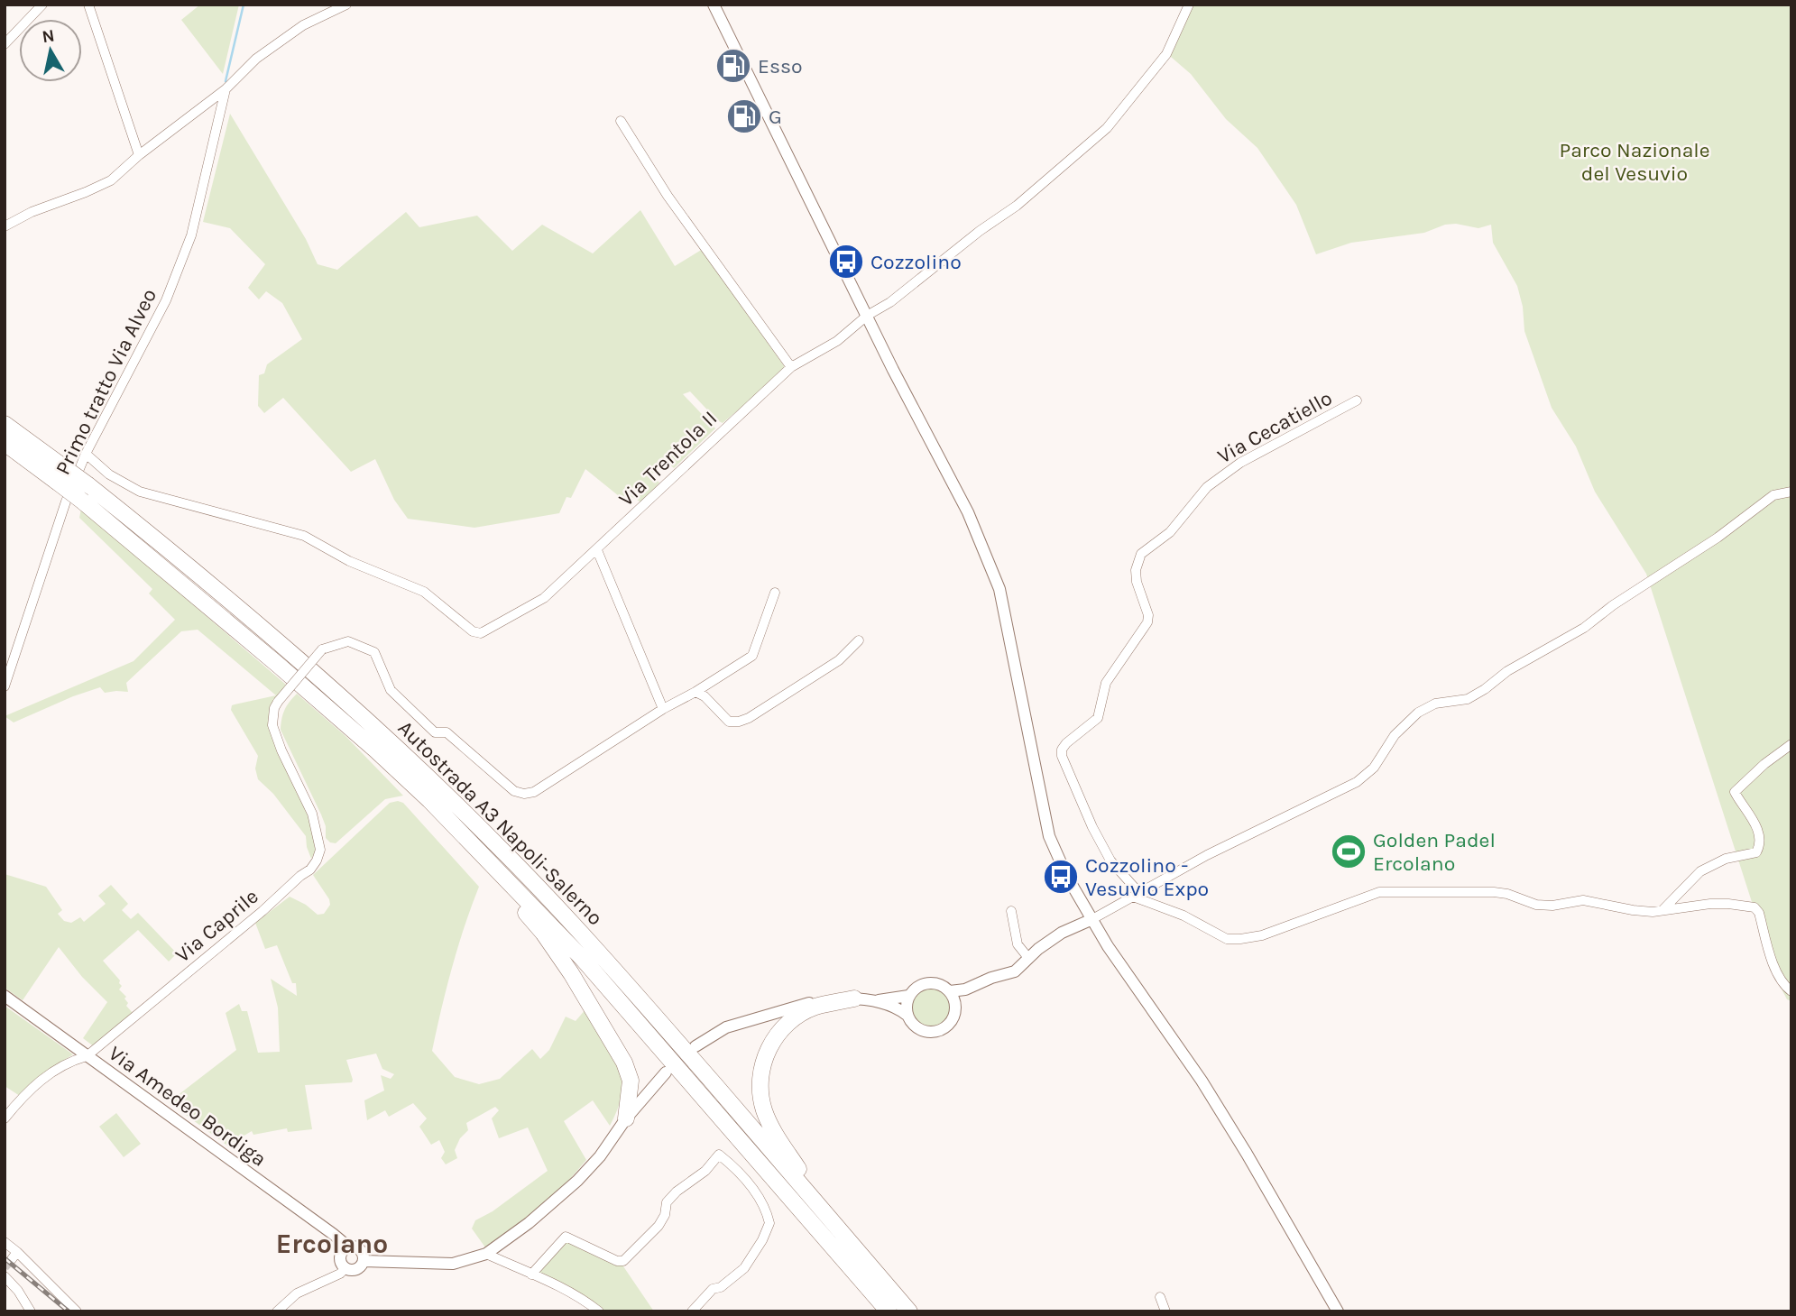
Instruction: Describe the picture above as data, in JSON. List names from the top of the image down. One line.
{"streets":{"highway":["Autostrada A3 Napoli-Salerno"],"street":["Primo tratto Via Alveo","Via Cecatiello","Via Trentola II","Via Caprile","Via Amedeo Bordiga"]},"crossings":[["Primo tratto Via Alveo","Via Trentola II"],["Via Caprile","Via Amedeo Bordiga"]],"districts":["Ercolano"],"parks":["Parco Nazionale del Vesuvio"],"places":{"fuel station":["Esso","G"],"bus stop":["Cozzolino","Cozzolino - Vesuvio Expo"],"sports":["Golden Padel Ercolano"]},"north":"top"}
